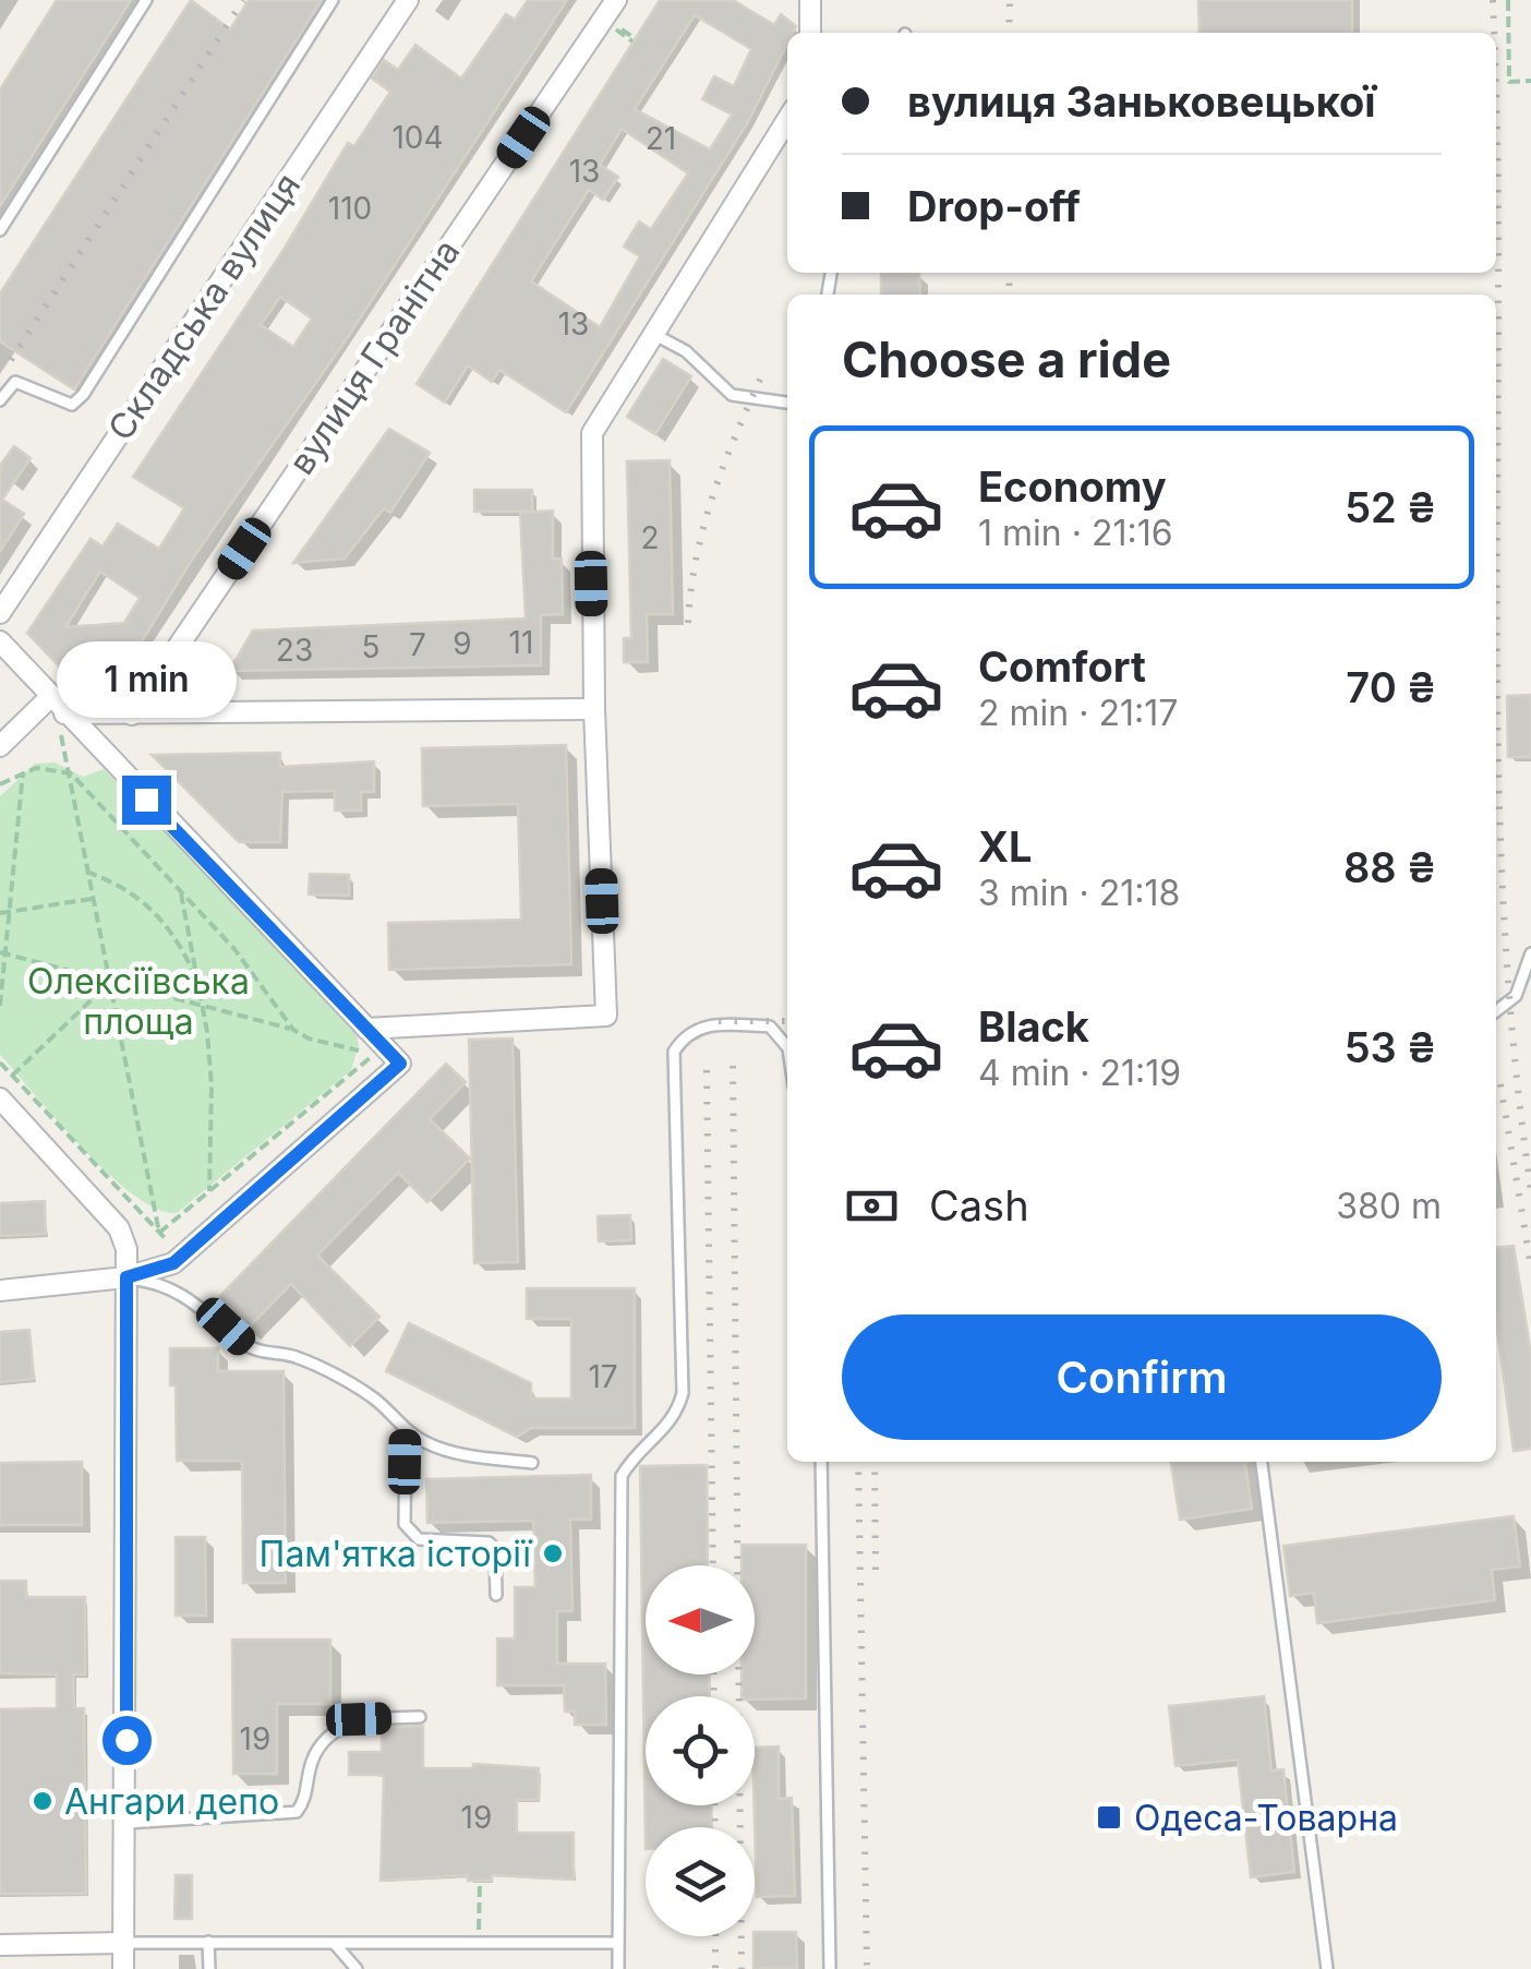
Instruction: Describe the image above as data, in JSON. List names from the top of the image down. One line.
{"streets":{"street":["Складська вулиця","вулиця Гранітна"]},"parks":["Олексіївська площа"],"places":{"other":["Пам'ятка історії","Ангари депо"],"transit":["Одеса-Товарна"]},"house_numbers":["104","21","13","110","13","2","11","9","7","5","23","17","19","19"],"north":"left","page":{"banner":["вулиця Заньковецької","Drop-off"],"heading":"Choose a ride","list":[{"name":"Economy","note":"1 min · 21:16","value":"52 ₴"},{"name":"Comfort","note":"2 min · 21:17","value":"70 ₴"},{"name":"XL","note":"3 min · 21:18","value":"88 ₴"},{"name":"Black","note":"4 min · 21:19","value":"53 ₴"}],"bubble":"1 min","pay":["Cash","380 m"],"buttons":"Confirm"}}
